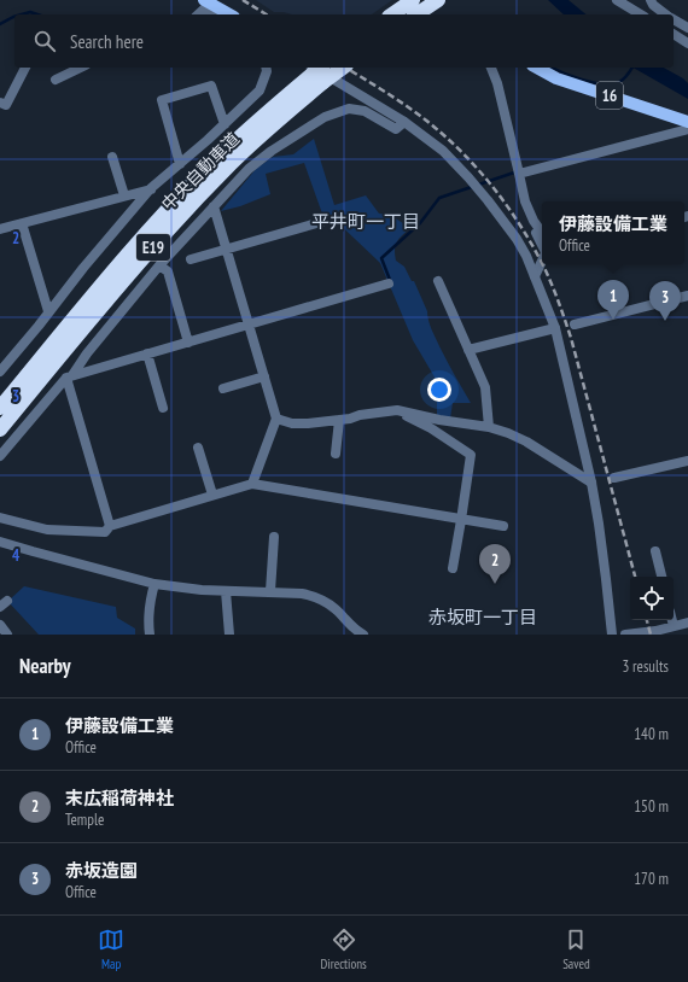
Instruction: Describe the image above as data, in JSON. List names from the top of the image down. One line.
{"streets":{"highway":["中央自動車道","E19"],"main road":["16"]},"districts":["平井町一丁目","赤坂町一丁目"],"page":{"search":"Search here","popup":["伊藤設備工業","Office"],"pins":["1","3","2"],"heading":["Nearby","3 results"],"list":[{"mark":"1","name":"伊藤設備工業","note":"Office","value":"140 m"},{"mark":"2","name":"末広稲荷神社","note":"Temple","value":"150 m"},{"mark":"3","name":"赤坂造園","note":"Office","value":"170 m"}],"nav":["Map","Directions","Saved"]},"grid":{"rows":["2","3","4"]}}
